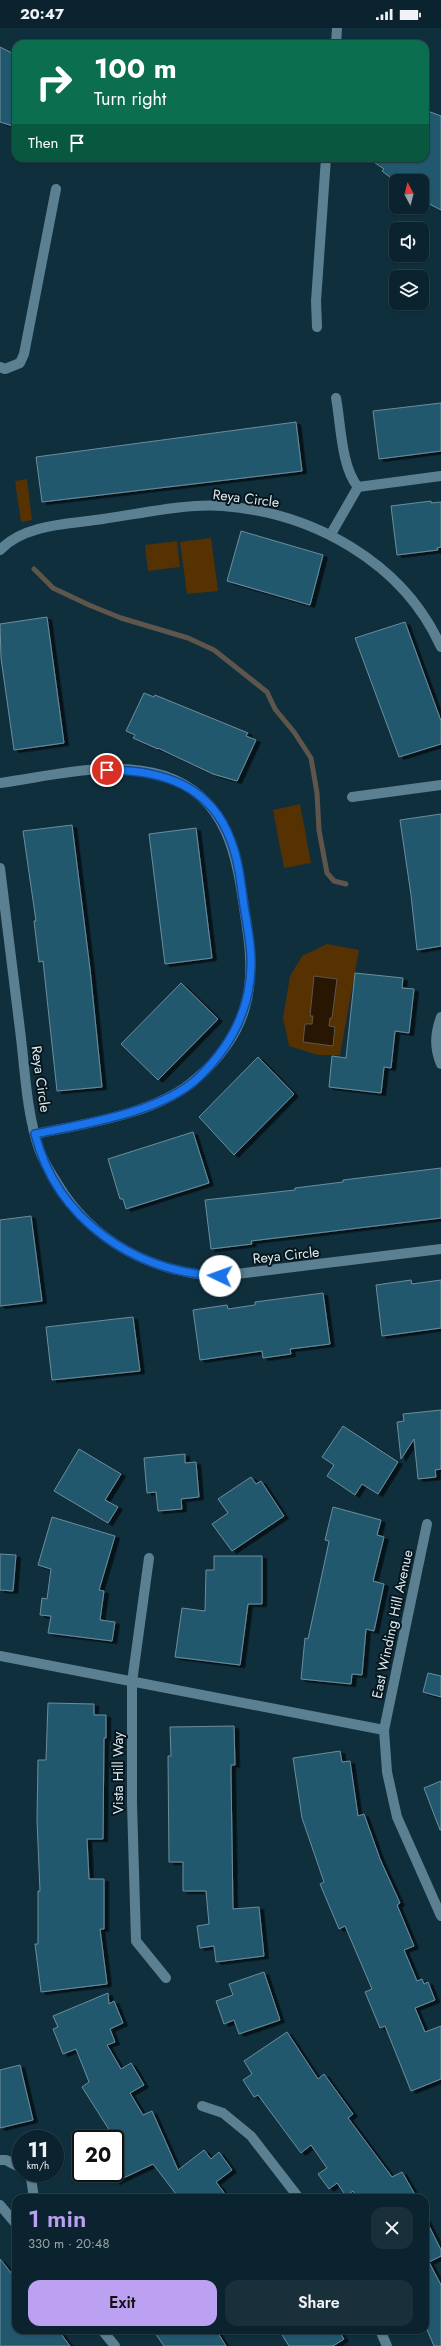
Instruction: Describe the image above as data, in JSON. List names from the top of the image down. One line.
{"streets":{"street":["Reya Circle","East Winding Hill Avenue","Vista Hill Way"]},"north":"top","page":{"status":"20:47","turn":["100 m","Turn right"],"then":"Then","speed":"11 km/h","limit":"20","heading":["1 min","330 m · 20:48"],"buttons":["Exit","Share"]}}
